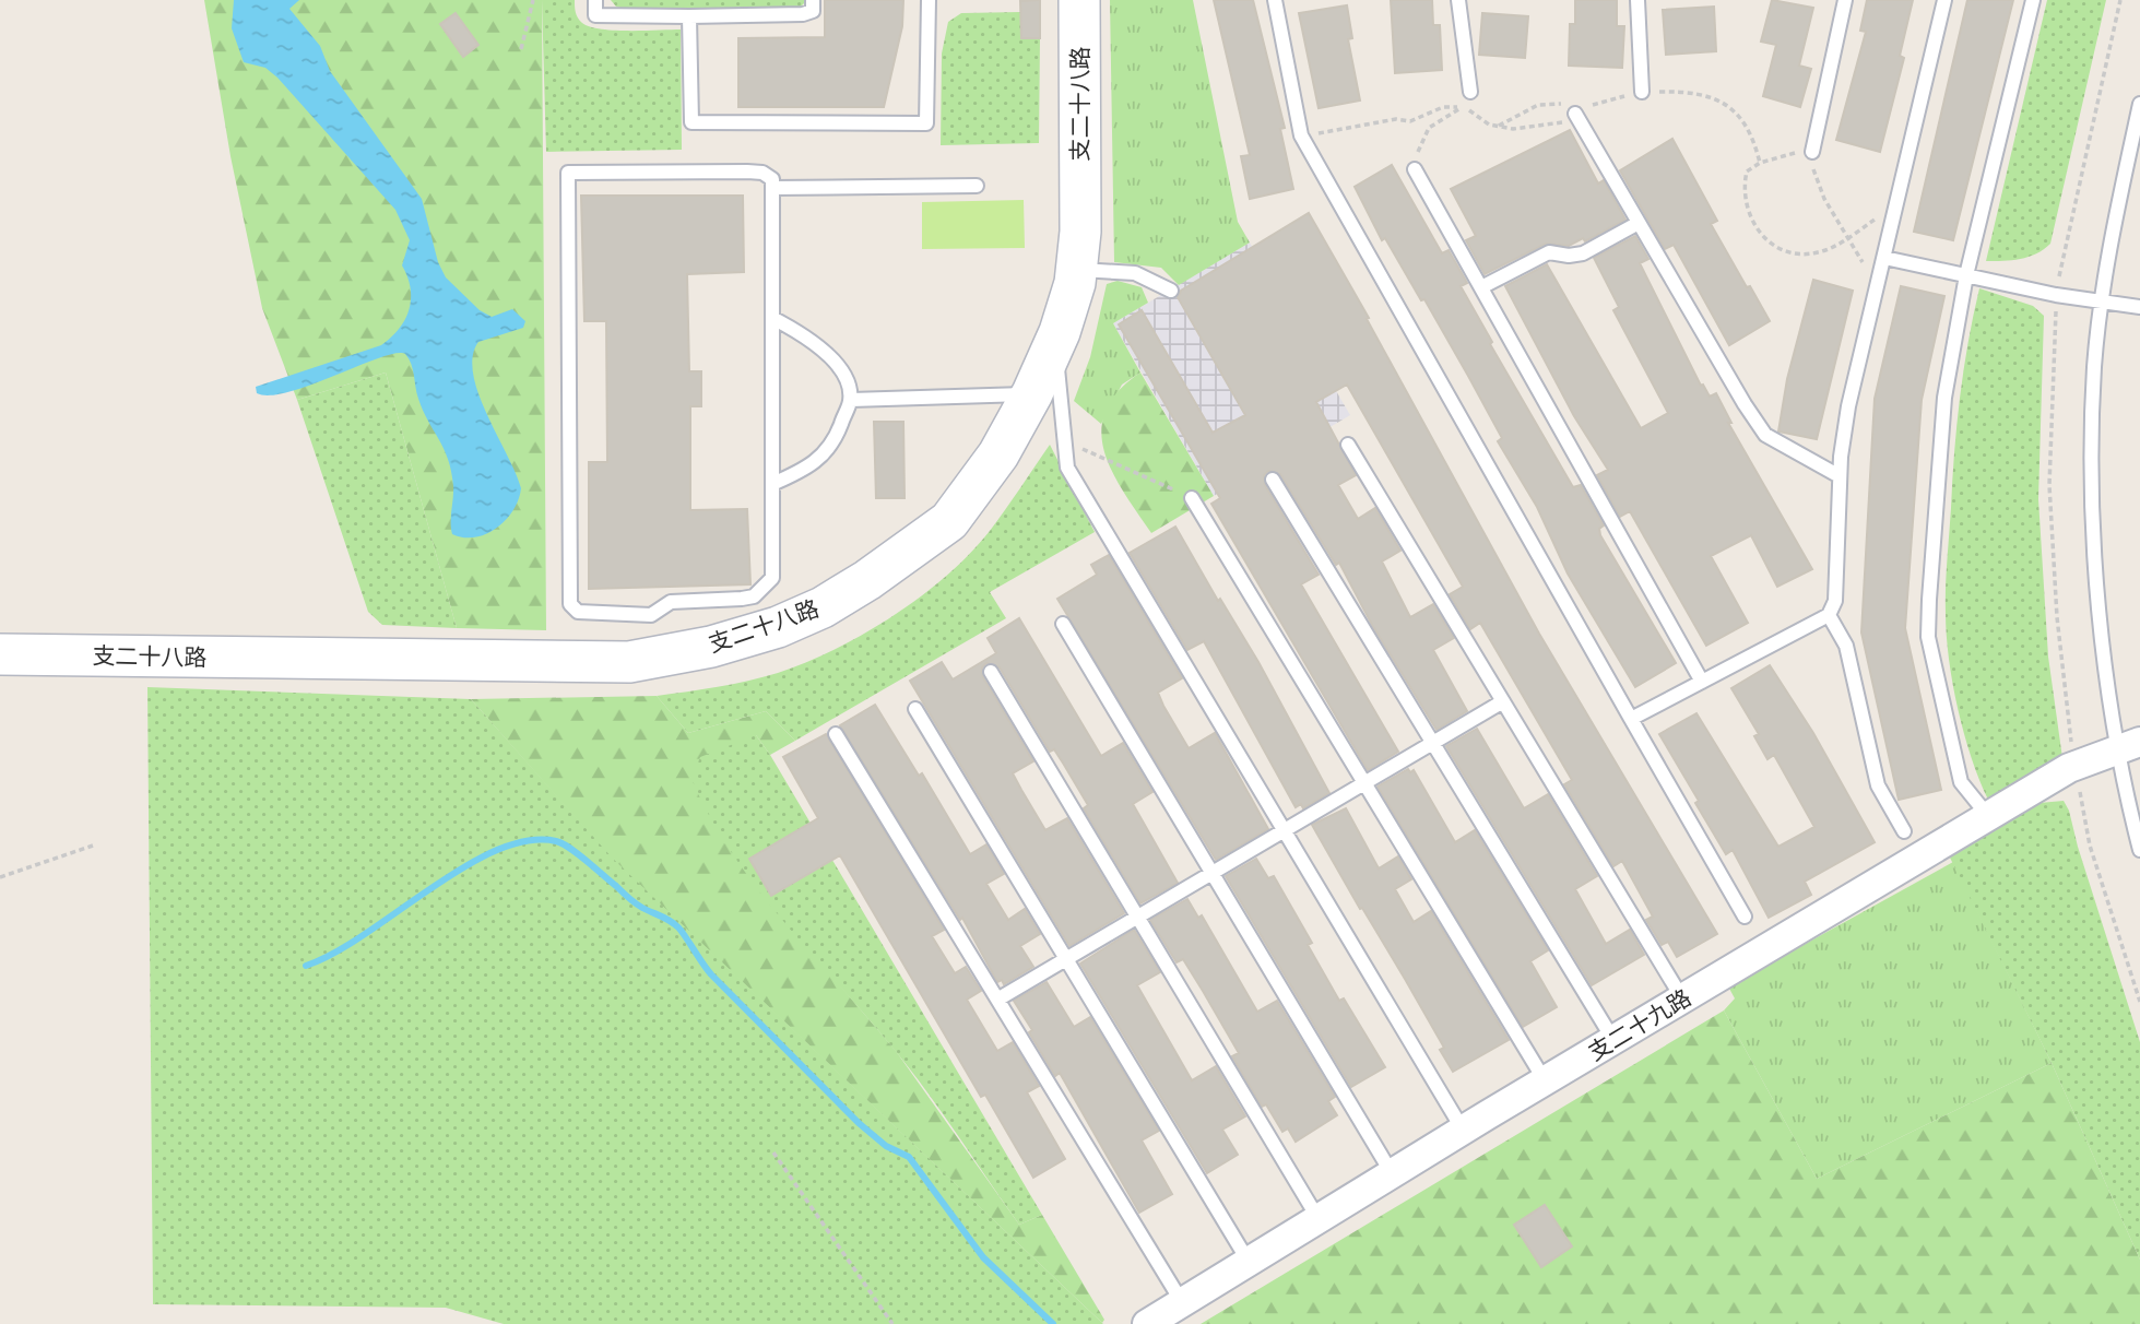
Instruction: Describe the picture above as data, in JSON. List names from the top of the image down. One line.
{"streets":{"street":["支二十八路","支二十九路"]}}
